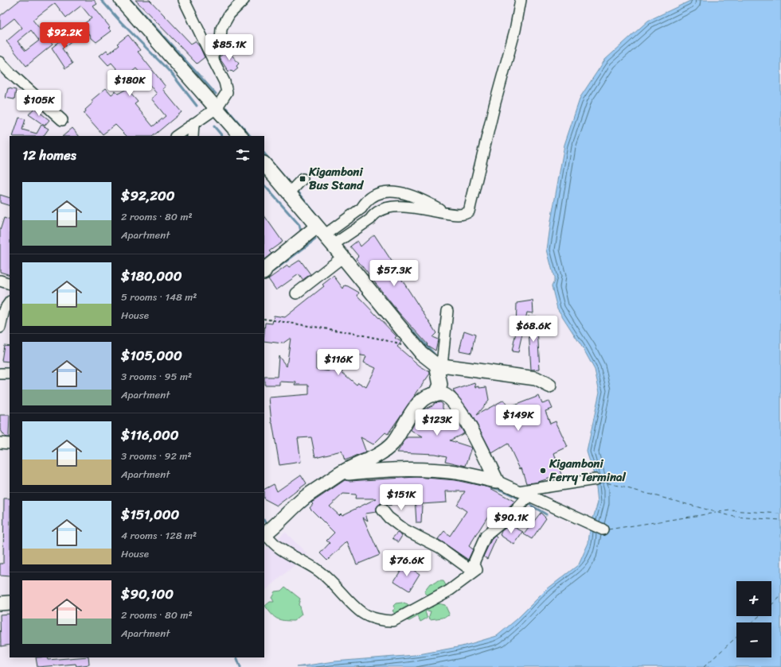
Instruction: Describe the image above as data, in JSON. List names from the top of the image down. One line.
{"places":{"transit":["Kigamboni Bus Stand"],"other":["Kigamboni Ferry Terminal"]},"page":{"price":["$92.2K","$85.1K","$180K","$105K","$57.3K","$68.6K","$116K","$149K","$123K","$151K","$90.1K","$76.6K"],"heading":"12 homes","list":[{"name":"$92,200","note":"2 rooms · 80 m² · Apartment"},{"name":"$180,000","note":"5 rooms · 148 m² · House"},{"name":"$105,000","note":"3 rooms · 95 m² · Apartment"},{"name":"$116,000","note":"3 rooms · 92 m² · Apartment"},{"name":"$151,000","note":"4 rooms · 128 m² · House"},{"name":"$90,100","note":"2 rooms · 80 m² · Apartment"}],"map_buttons":["+","−"]}}
